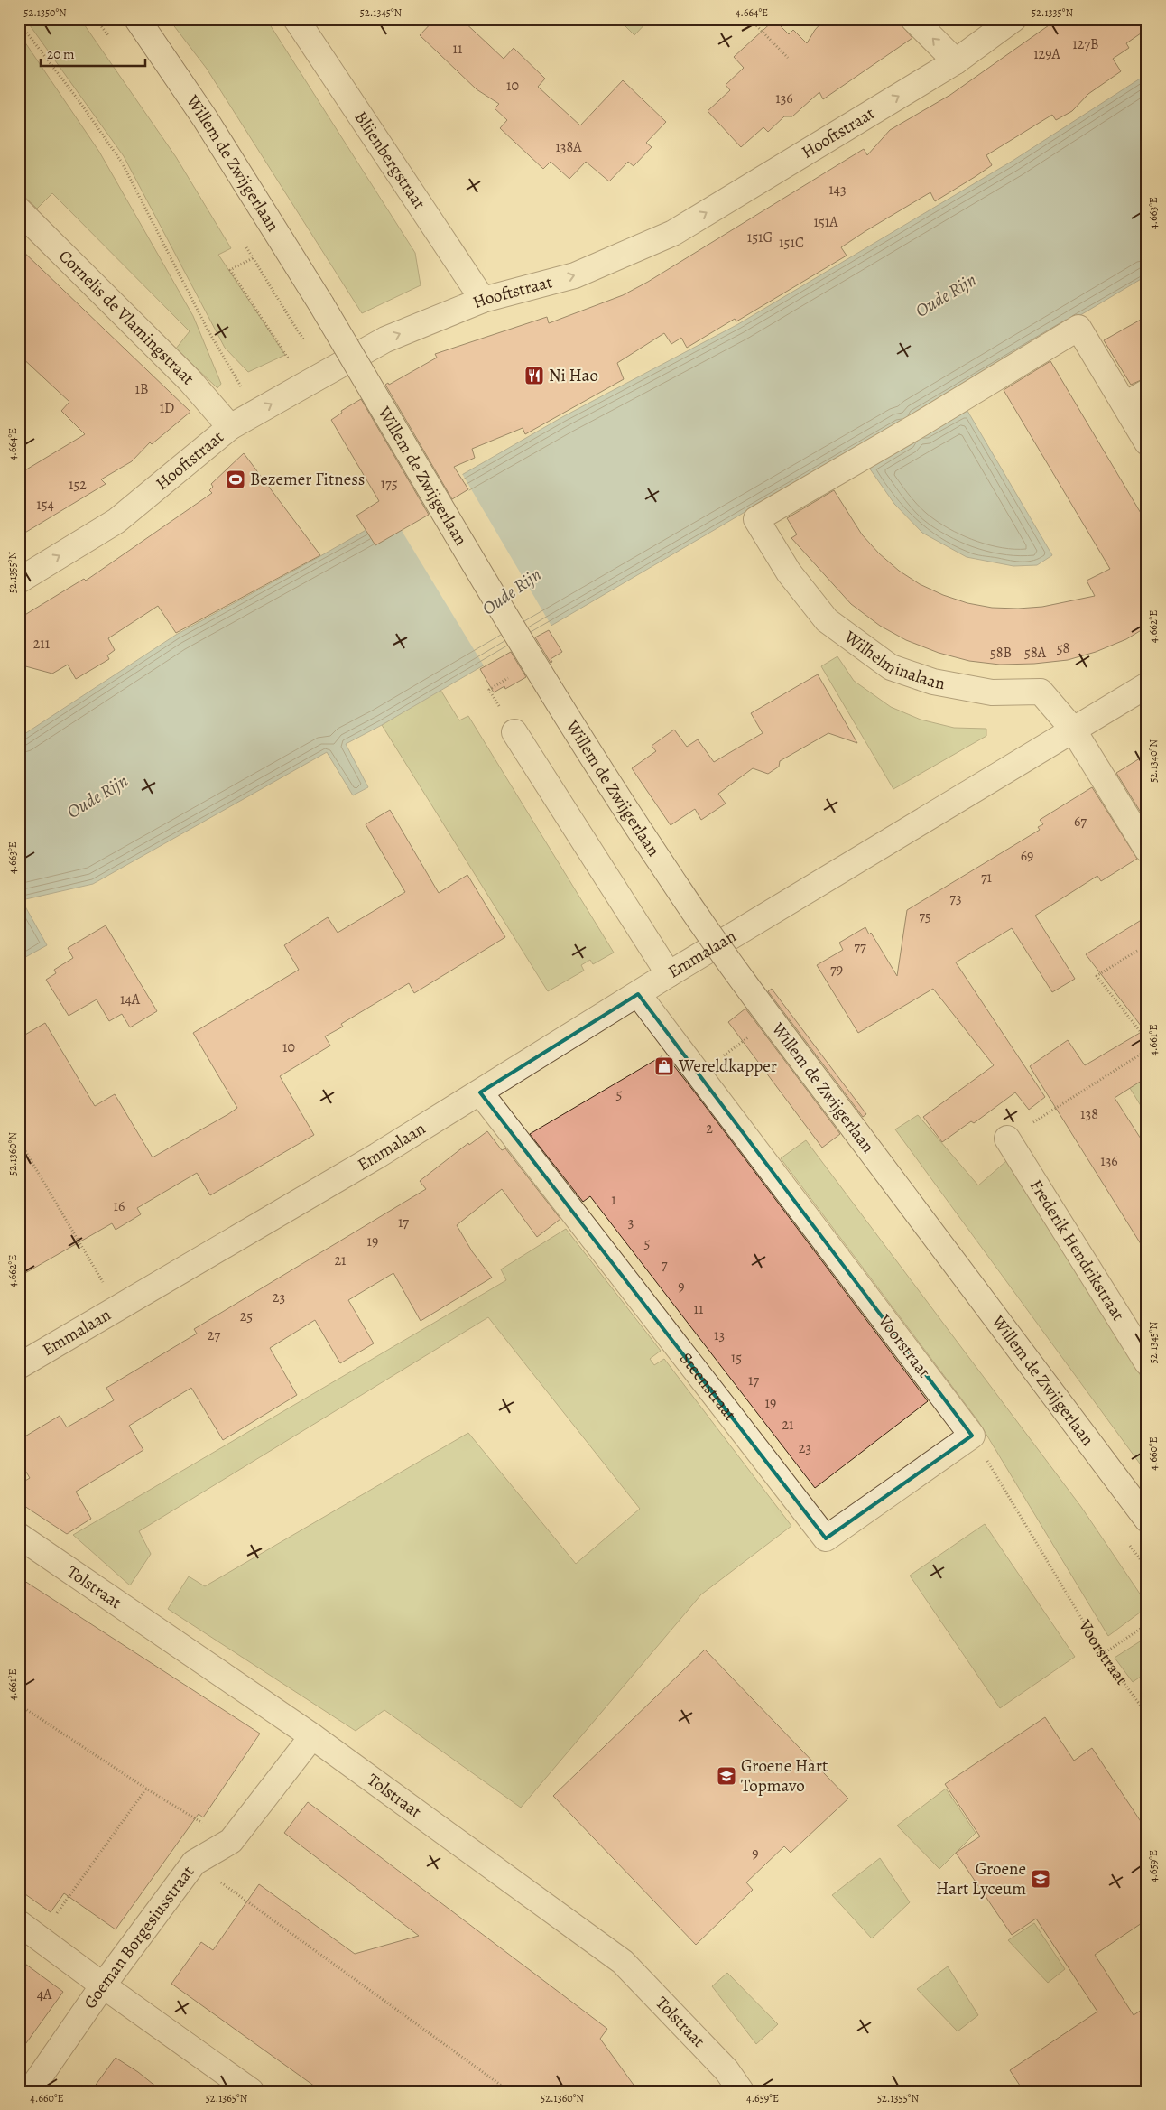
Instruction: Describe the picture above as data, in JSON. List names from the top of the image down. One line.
{"streets":{"street":["Hooftstraat","Blijenbergstraat","Willem de Zwijgerlaan","Cornelis de Vlamingstraat","Wilhelminalaan","Emmalaan","Frederik Hendrikstraat","Voorstraat","Steenstraat","Tolstraat","Goeman Borgesiusstraat"]},"crossings":[["Hooftstraat","Blijenbergstraat"],["Hooftstraat","Cornelis de Vlamingstraat"],["Wilhelminalaan","Emmalaan"],["Emmalaan","Voorstraat"],["Emmalaan","Steenstraat"],["Voorstraat","Steenstraat"],["Tolstraat","Goeman Borgesiusstraat"]],"one_way":["Hooftstraat"],"water":["Oude Rijn"],"places":{"restaurant":["Ni Hao"],"sports":["Bezemer Fitness"],"shop":["Wereldkapper"],"school or university":["Groene Hart Topmavo","Groene Hart Lyceum"]},"house_numbers":["127B","11","129A","10","136","138A","143","151A","151G","151C","1B","1D","175","152","154","211","58","58B","58A","67","69","71","73","75","77","79","14A","10","5","138","2","136","1","16","17","3","19","5","21","7","9","23","11","25","27","13","15","17","19","21","23","9","4A"],"scale_bar":"20 m","coordinates":["52.1350°N","52.1345°N","4.664°E","52.1335°N","4.663°E","52.1355°N","4.662°E","52.1340°N","4.661°E","52.1360°N","4.660°E","4.659°E","52.1365°N"]}
